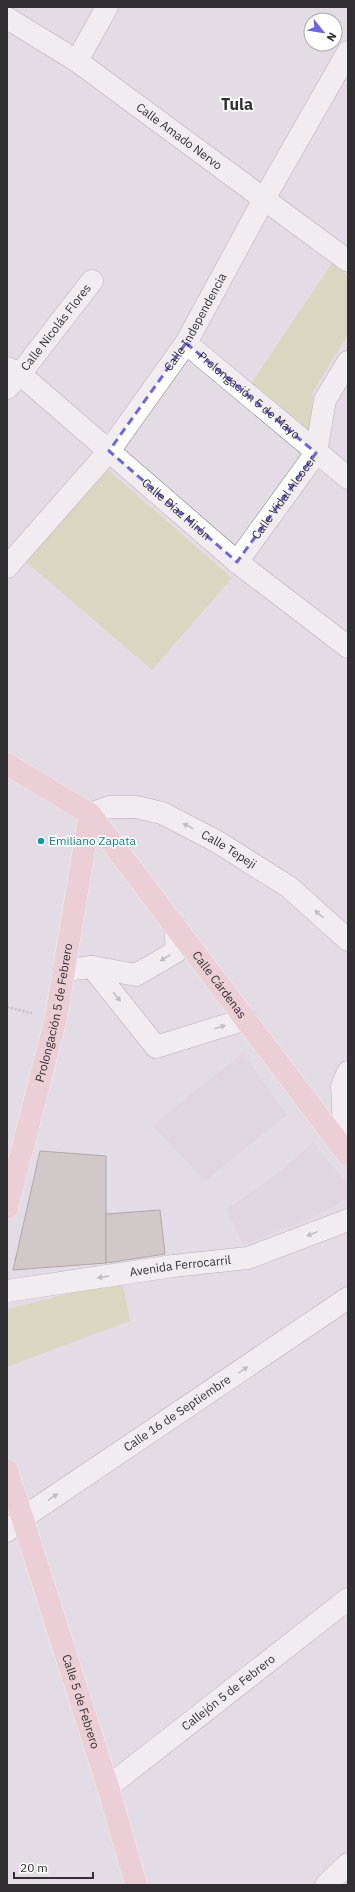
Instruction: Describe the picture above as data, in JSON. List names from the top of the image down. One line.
{"streets":{"main road":["Calle Cárdenas","Prolongación 5 de Febrero","Calle 5 de Febrero"],"street":["Calle Amado Nervo","Calle Independencia","Calle Nicolás Flores","Prolongación 5 de Mayo","Calle Vidal Alcocer","Calle Díaz Mirón","Calle Tepeji","Avenida Ferrocarril","Calle 16 de Septiembre","Callejón 5 de Febrero"]},"crossings":[["Calle Amado Nervo","Calle Independencia"],["Calle Independencia","Prolongación 5 de Mayo"],["Calle Independencia","Calle Díaz Mirón"],["Calle Nicolás Flores","Calle Díaz Mirón"],["Prolongación 5 de Mayo","Calle Vidal Alcocer"],["Calle Vidal Alcocer","Calle Díaz Mirón"],["Calle Tepeji","Calle Cárdenas"],["Calle Tepeji","Prolongación 5 de Febrero"],["Calle Cárdenas","Prolongación 5 de Febrero"],["Calle 16 de Septiembre","Calle 5 de Febrero"],["Callejón 5 de Febrero","Calle 5 de Febrero"]],"one_way":["Calle Tepeji","Avenida Ferrocarril","Calle 16 de Septiembre"],"districts":["Tula"],"places":["Emiliano Zapata"],"scale_bar":"20 m","north":"bottom right"}
